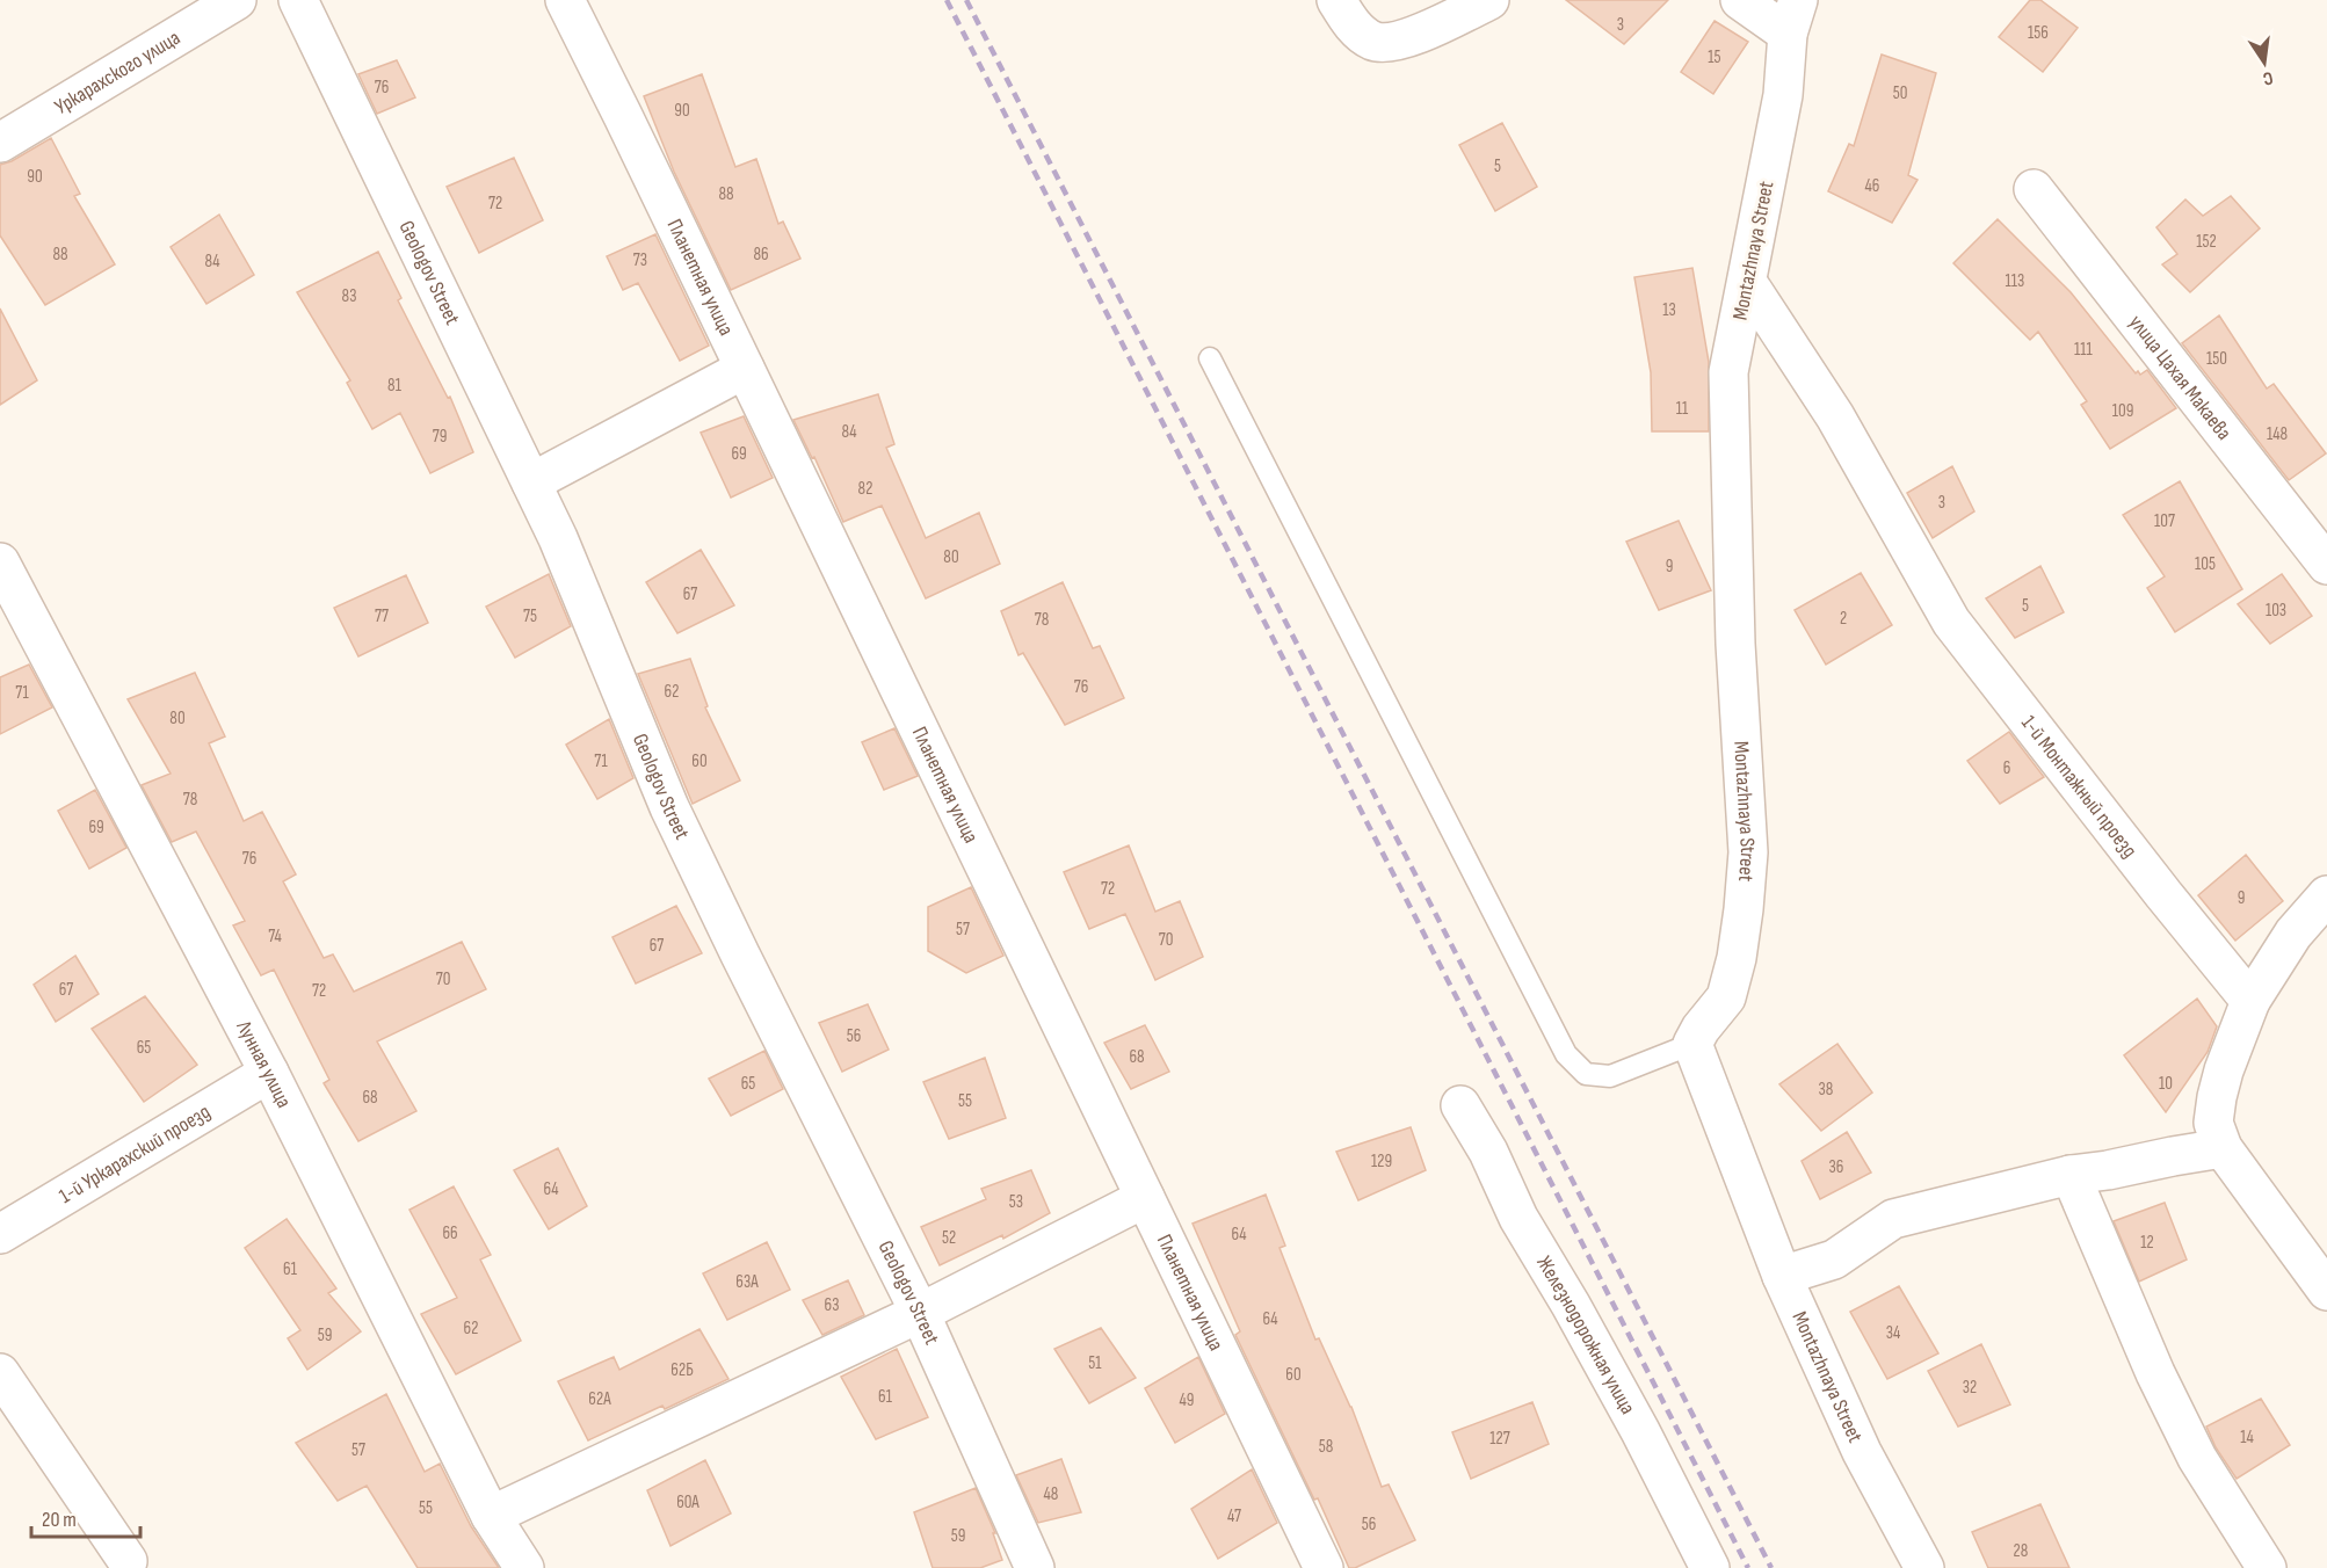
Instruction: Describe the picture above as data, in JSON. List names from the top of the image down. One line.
{"streets":{"street":["Уркарахского улица","Montazhnaya Street","Geologov Street","Планетная улица","улица Цахая Макаева","1-й Монтажный проезд","Лунная улица","1-й Уркарахский проезд","Железнодорожная улица"]},"crossings":[["Montazhnaya Street","1-й Монтажный проезд"],["Лунная улица","1-й Уркарахский проезд"]],"house_numbers":["3","156","15","76","50","90","5","90","46","88","72","152","88","86","73","84","113","83","13","111","150","81","11","109","84","148","79","69","82","3","107","80","105","9","67","5","103","77","75","2","78","76","62","71","80","71","60","6","78","69","76","72","9","57","74","70","67","70","67","72","56","65","68","65","10","38","68","55","129","36","64","53","66","64","52","12","61","63А","63","64","62","34","59","51","62Б","60","32","61","62А","49","14","127","58","57","48","60А","55","47","56","59","28"],"scale_bar":"20 m","north":"bottom"}
